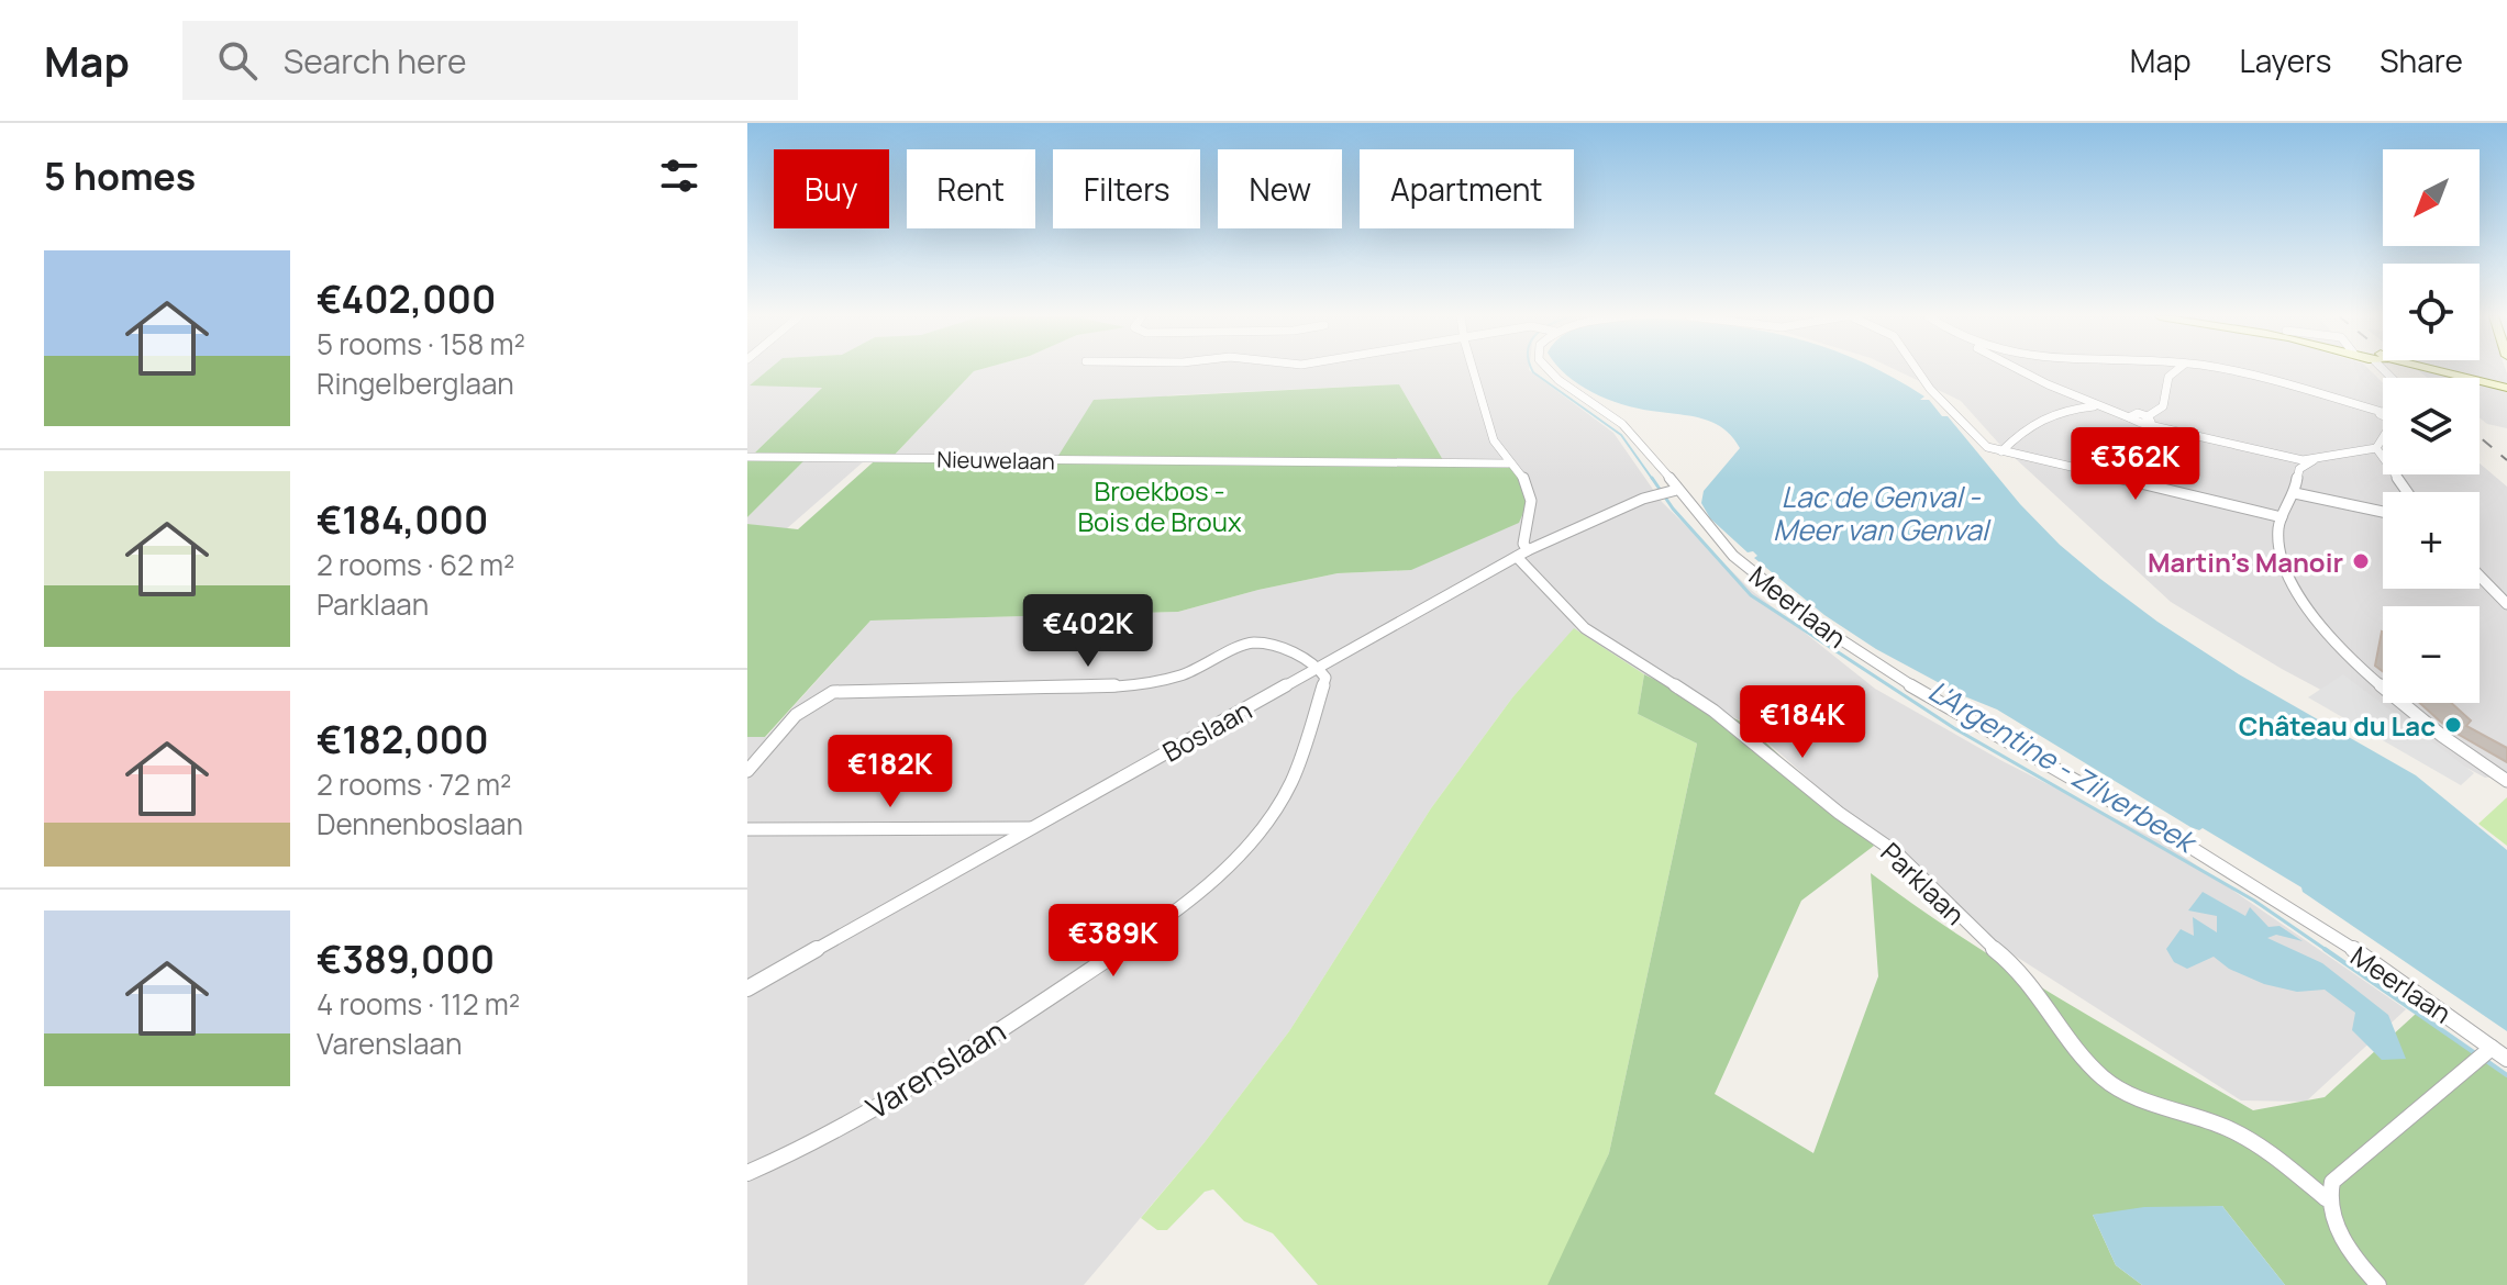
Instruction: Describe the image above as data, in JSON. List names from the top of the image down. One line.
{"streets":{"street":["Nieuwelaan","Meerlaan","Boslaan","Parklaan","Varenslaan"]},"crossings":[["Meerlaan","Boslaan"],["Boslaan","Parklaan"],["Boslaan","Varenslaan"]],"water":["Lac de Genval - Meer van Genval","L'Argentine - Zilverbeek"],"parks":["Broekbos - Bois de Broux"],"places":["Martin's Manoir","Château du Lac"],"north":"bottom left","page":{"header":"Map","search":"Search here","nav":["Map","Layers","Share"],"heading":"5 homes","map_buttons":["+","−"],"chip":["Buy","Rent","Filters","New","Apartment"],"list":[{"name":"€402,000","note":"5 rooms · 158 m² · Ringelberglaan"},{"name":"€184,000","note":"2 rooms · 62 m² · Parklaan"},{"name":"€182,000","note":"2 rooms · 72 m² · Dennenboslaan"},{"name":"€389,000","note":"4 rooms · 112 m² · Varenslaan"}],"price":["€362K","€402K","€184K","€182K","€389K"]}}
